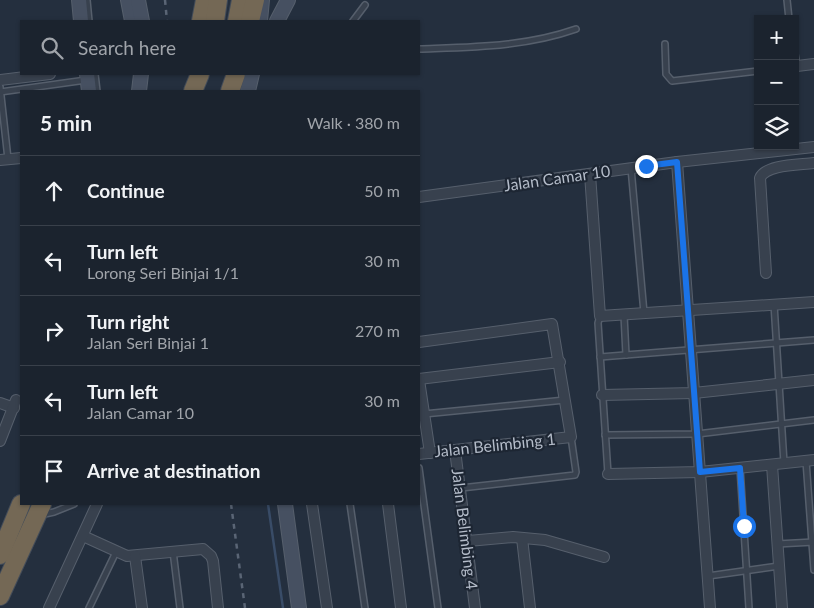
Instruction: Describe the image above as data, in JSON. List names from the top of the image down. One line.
{"streets":{"street":["Jalan Camar 10","Jalan Belimbing 1","Jalan Belimbing 4"]},"crossings":[["Jalan Belimbing 1","Jalan Belimbing 4"]],"page":{"map_buttons":["+","−"],"search":"Search here","heading":["5 min","Walk · 380 m"],"list":[["Continue","50 m"],["Turn left","Lorong Seri Binjai 1/1","30 m"],["Turn right","Jalan Seri Binjai 1","270 m"],["Turn left","Jalan Camar 10","30 m"],"Arrive at destination"]}}
